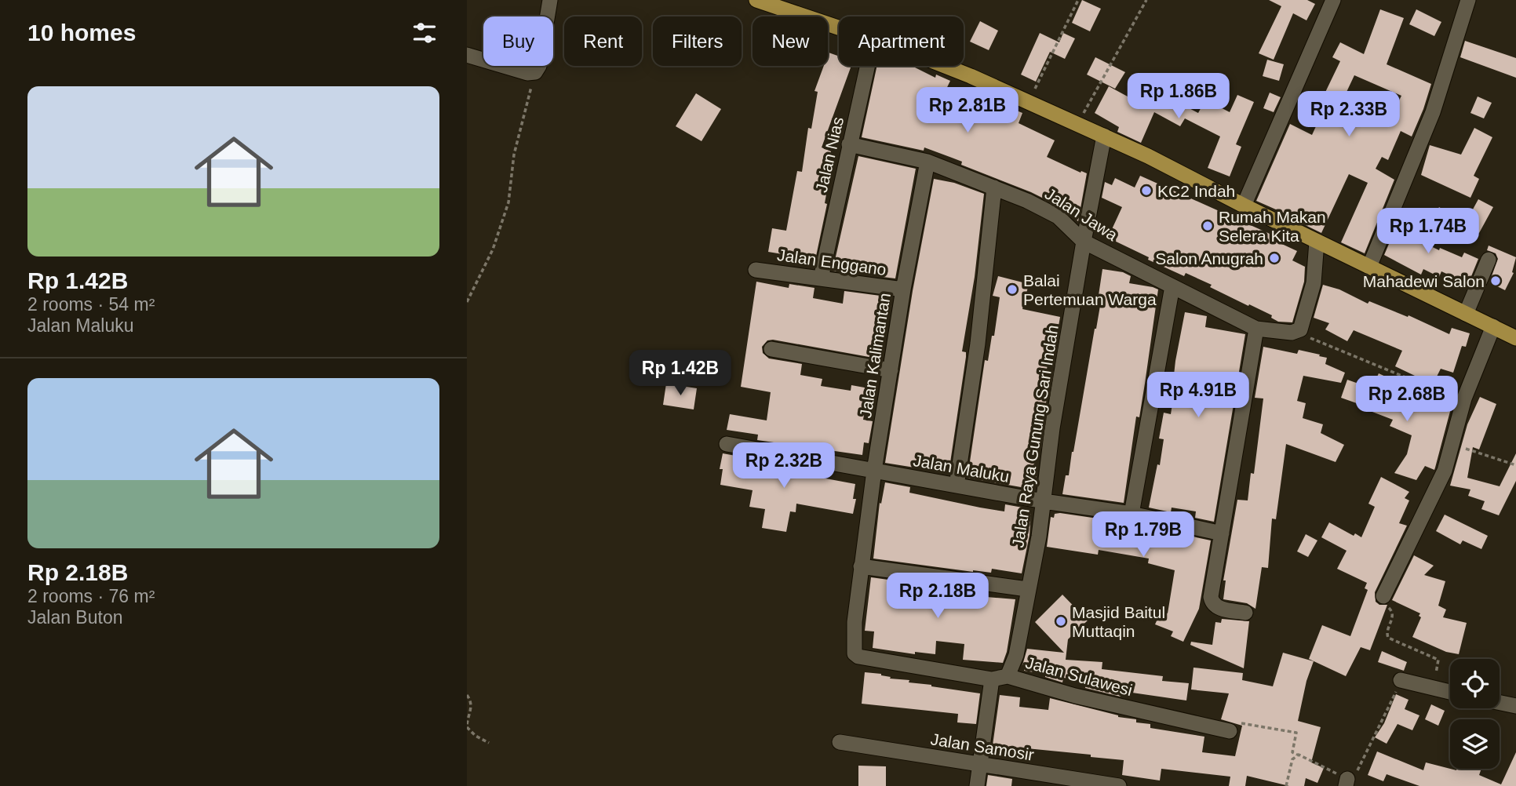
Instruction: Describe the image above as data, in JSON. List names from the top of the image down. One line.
{"streets":{"street":["Jalan Nias","Jalan Jawa","Jalan Enggano","Jalan Kalimantan","Jalan Raya Gunung Sari Indah","Jalan Maluku","Jalan Sulawesi","Jalan Samosir"]},"crossings":[["Jalan Nias","Jalan Jawa"],["Jalan Nias","Jalan Enggano"],["Jalan Jawa","Jalan Kalimantan"],["Jalan Jawa","Jalan Raya Gunung Sari Indah"],["Jalan Enggano","Jalan Kalimantan"],["Jalan Kalimantan","Jalan Maluku"],["Jalan Kalimantan","Jalan Sulawesi"],["Jalan Raya Gunung Sari Indah","Jalan Maluku"],["Jalan Raya Gunung Sari Indah","Jalan Sulawesi"]],"places":["KC2 Indah","Rumah Makan Selera Kita","Salon Anugrah","Mahadewi Salon","Balai Pertemuan Warga","Masjid Baitul Muttaqin"],"page":{"heading":"10 homes","chip":["Buy","Rent","Filters","New","Apartment"],"list":[{"name":"Rp 1.42B","note":"2 rooms · 54 m² · Jalan Maluku"},{"name":"Rp 2.18B","note":"2 rooms · 76 m² · Jalan Buton"}],"price":["Rp 1.86B","Rp 2.81B","Rp 2.33B","Rp 1.74B","Rp 1.42B","Rp 4.91B","Rp 2.68B","Rp 2.32B","Rp 1.79B","Rp 2.18B"]}}
